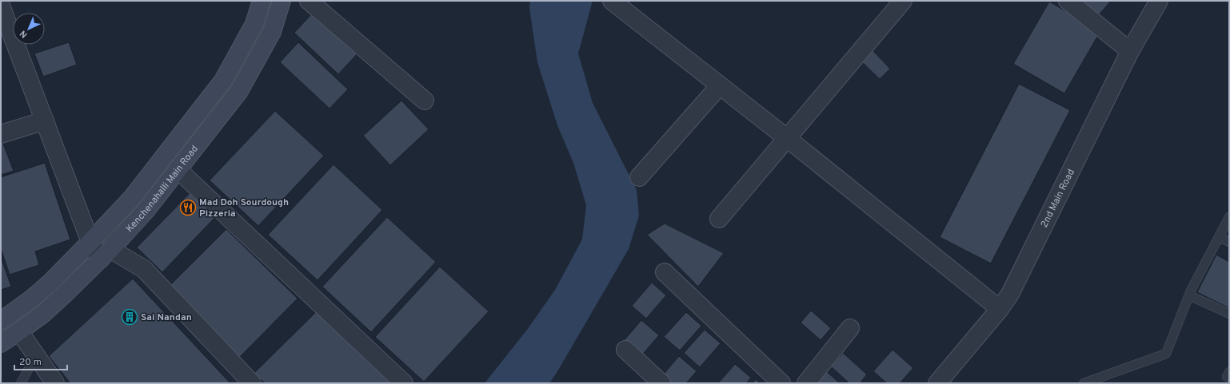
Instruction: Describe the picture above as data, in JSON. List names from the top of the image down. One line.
{"streets":{"main road":["Kenchenahalli Main Road"],"street":["2nd Main Road"]},"places":{"restaurant":["Mad Doh Sourdough Pizzeria"],"building":["Sai Nandan"]},"scale_bar":"20 m","north":"bottom left"}
